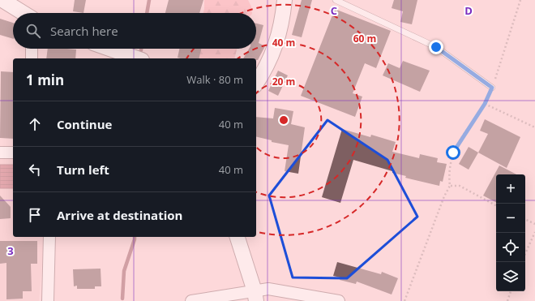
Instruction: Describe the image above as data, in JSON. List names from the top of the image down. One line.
{"page":{"search":"Search here","heading":["1 min","Walk · 80 m"],"list":[["Continue","40 m"],["Turn left","40 m"],"Arrive at destination"],"map_buttons":["+","−"]},"grid":{"columns":["C","D"],"rows":["3"]},"rings":["60 m","40 m","20 m"]}
